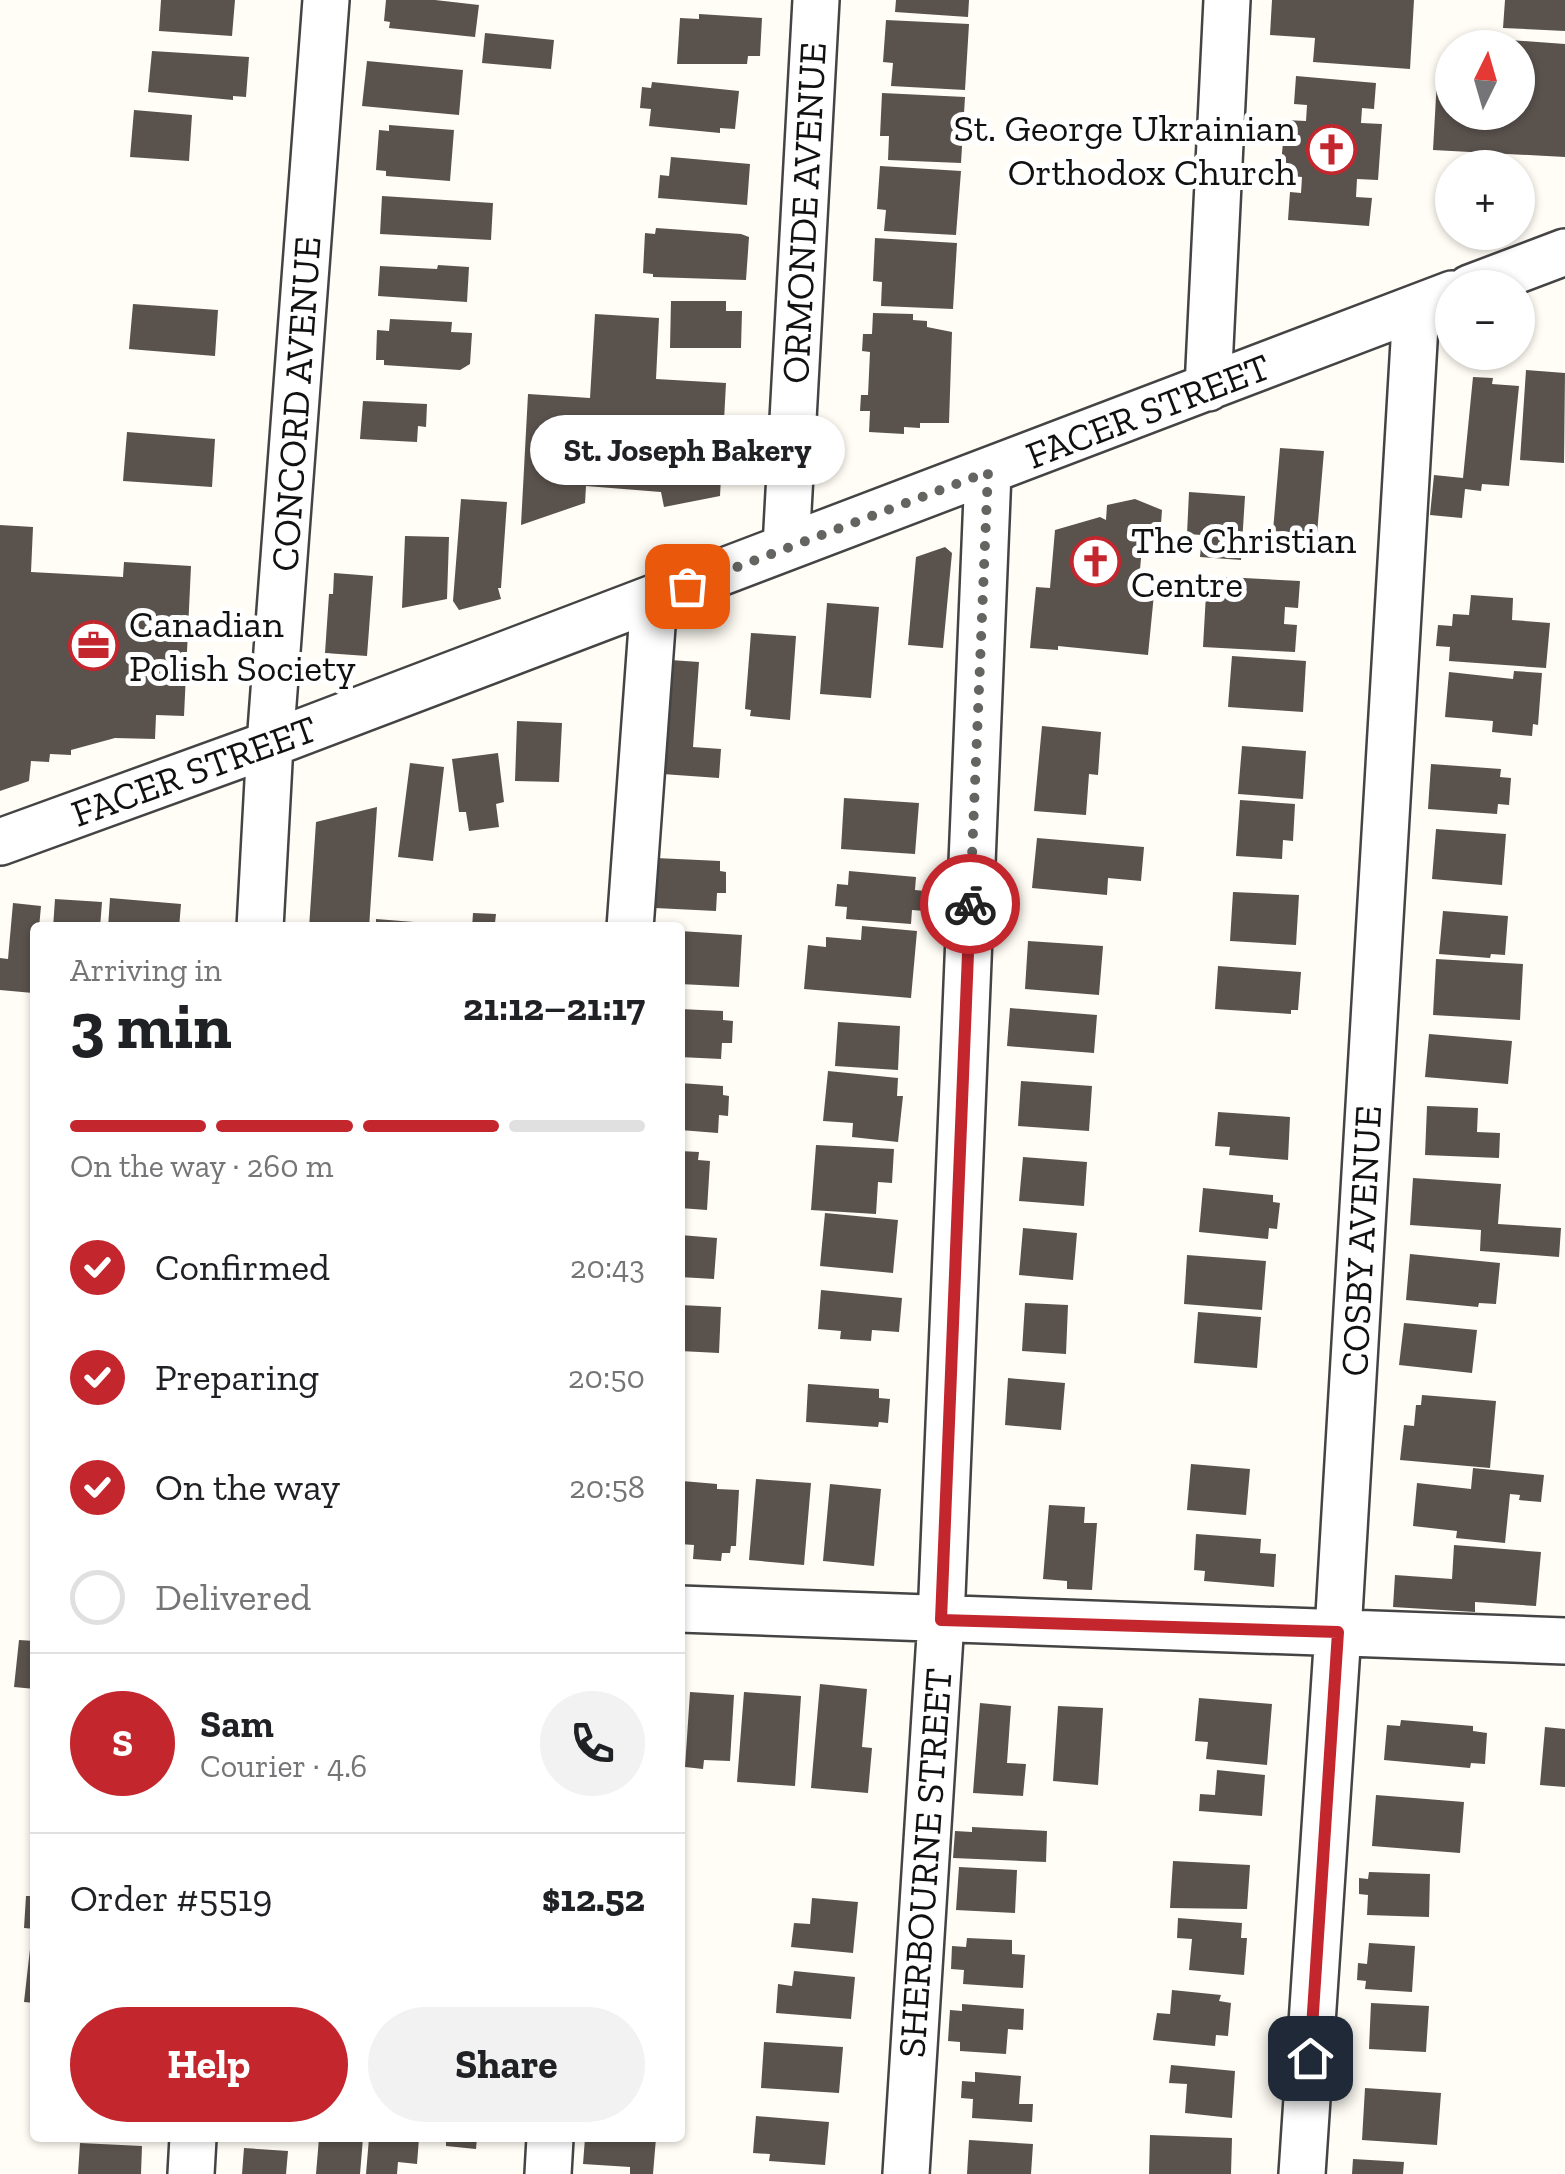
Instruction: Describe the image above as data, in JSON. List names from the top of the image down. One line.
{"streets":{"street":["ORMONDE AVENUE","CONCORD AVENUE","FACER STREET","COSBY AVENUE","SHERBOURNE STREET"]},"crossings":[["ORMONDE AVENUE","FACER STREET"],["CONCORD AVENUE","FACER STREET"],["FACER STREET","COSBY AVENUE"],["FACER STREET","SHERBOURNE STREET"]],"places":{"church":["St. George Ukrainian Orthodox Church","The Christian Centre"],"other":["St. Joseph Bakery"],"office":["Canadian Polish Society"]},"north":"top","page":{"map_buttons":["+","−"],"bubble":"St. Joseph Bakery","heading":["3 min","Arriving in","21:12–21:17"],"panel":["Sam","Courier · 4.6","Order #5519","$12.52"],"bar":"On the way · 260 m","list":[["Confirmed","20:43"],["Preparing","20:50"],["On the way","20:58"],"Delivered"],"round":"S","buttons":["Help","Share"]}}
